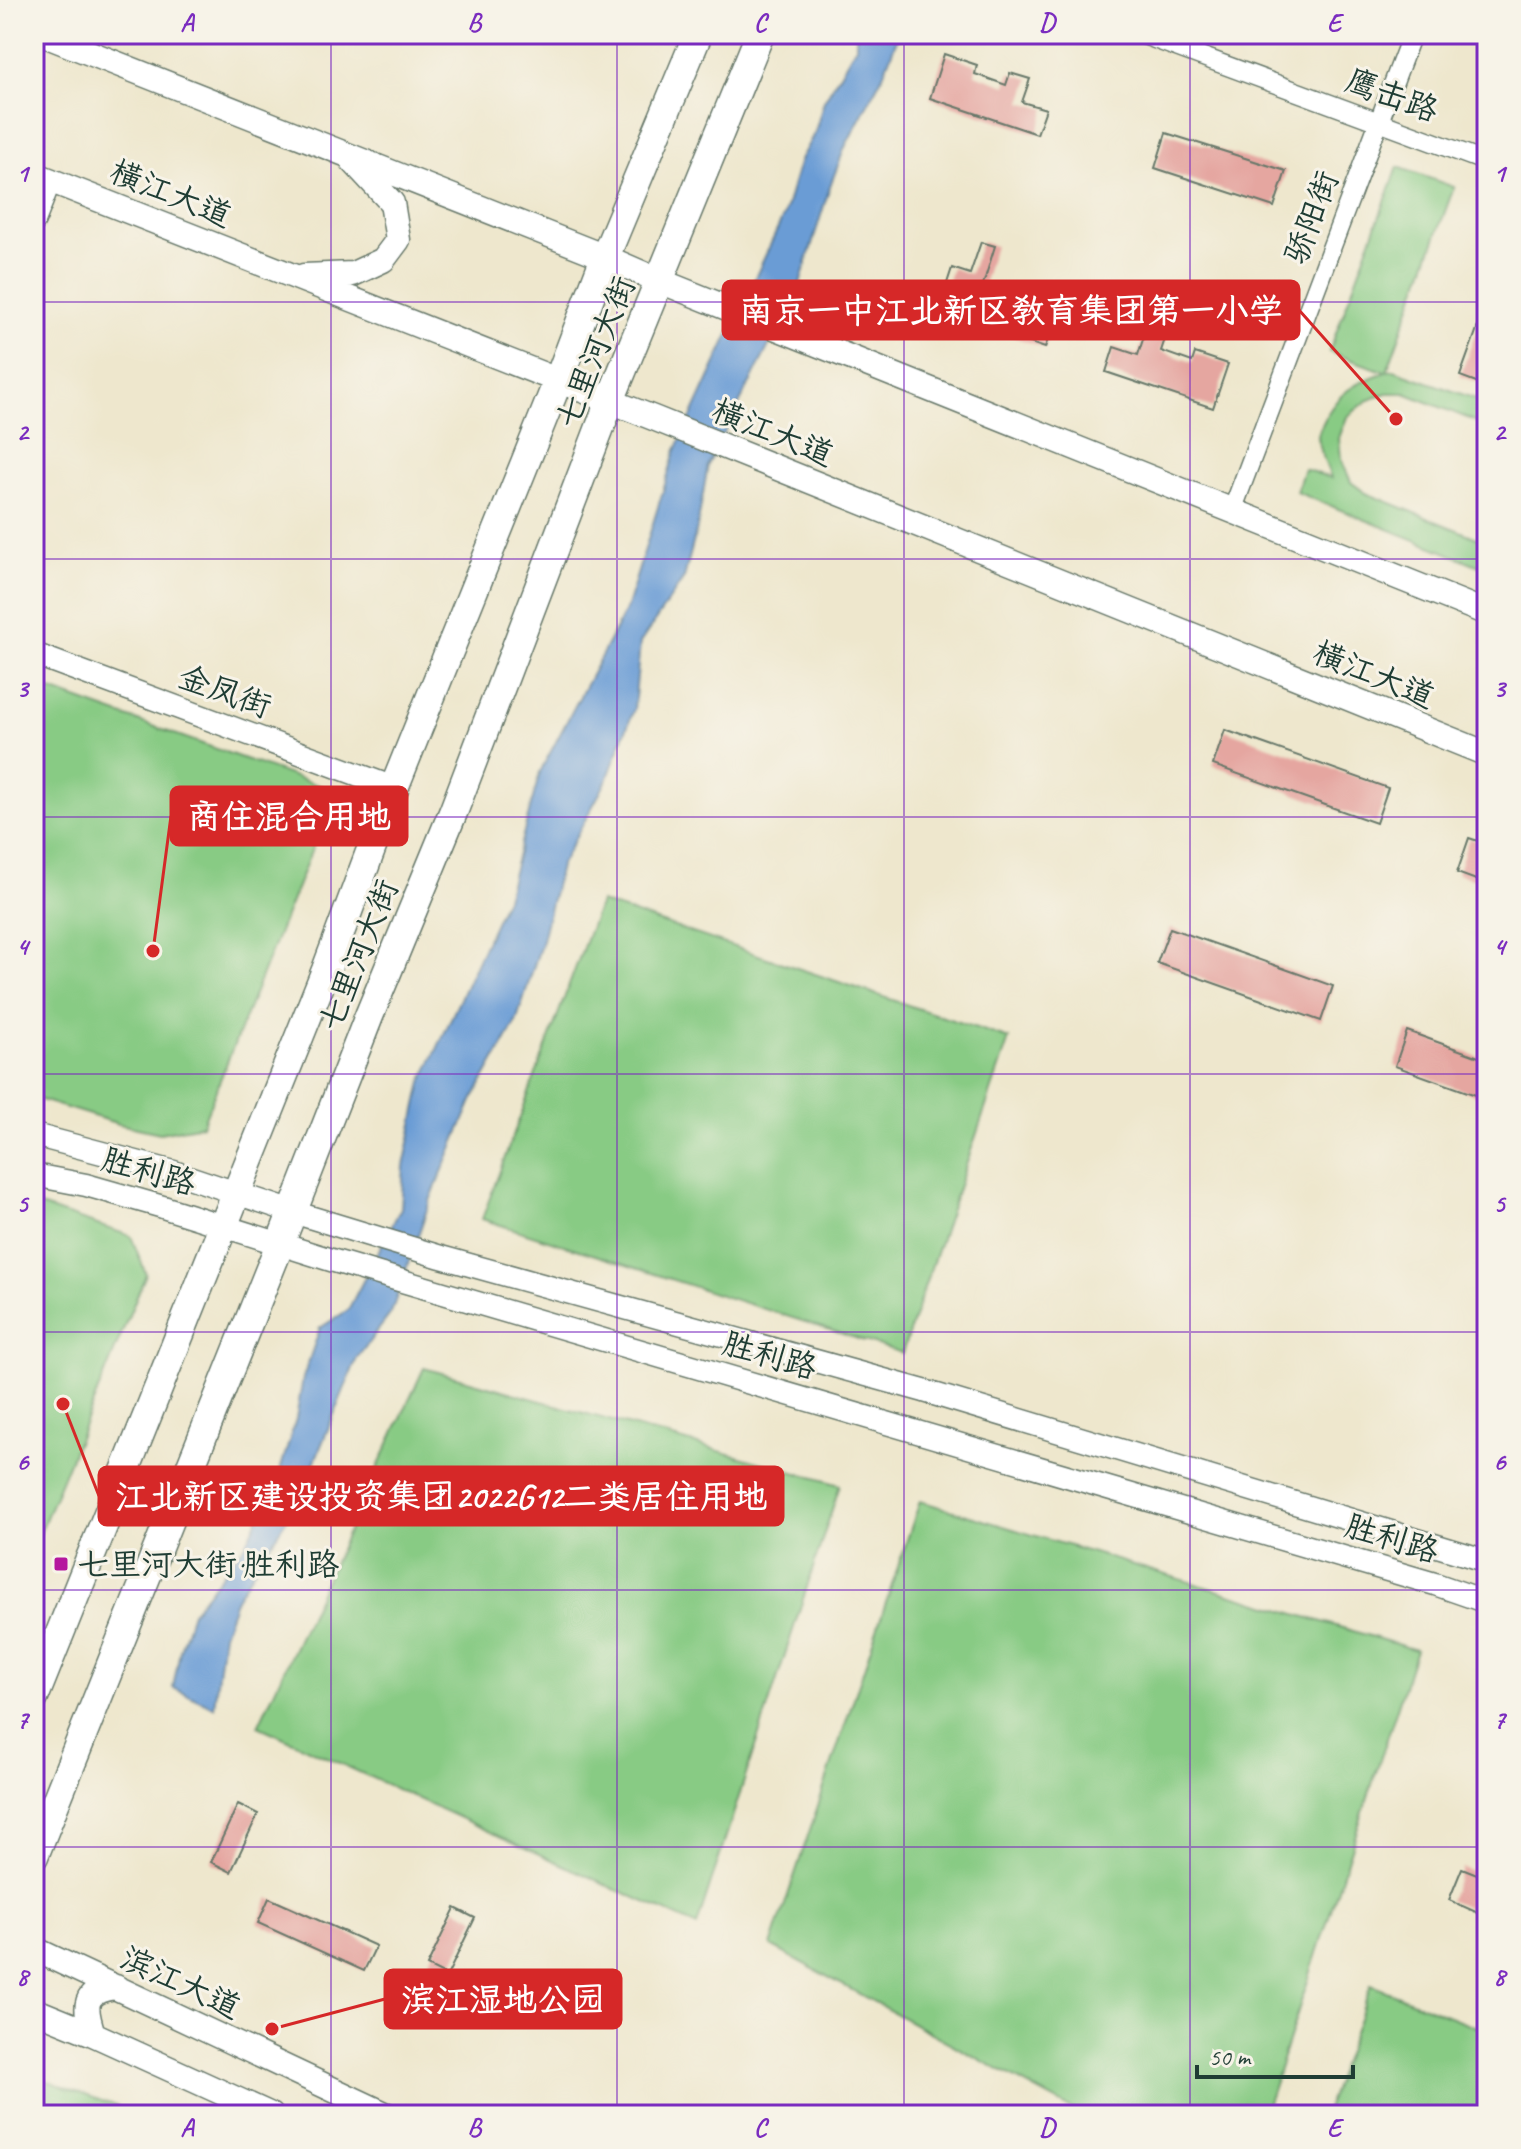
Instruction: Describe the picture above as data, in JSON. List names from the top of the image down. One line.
{"streets":{"main road":["横江大道","七里河大街","滨江大道"],"street":["鹰击路","骄阳街","金凤街","胜利路"]},"crossings":[["鹰击路","骄阳街"],["横江大道","七里河大街"],["七里河大街","金凤街"],["七里河大街","胜利路"]],"places":{"other":["南京一中江北新区教育集团第一小学","商住混合用地","江北新区建设投资集团2022G12二类居住用地","滨江湿地公园"],"transit":["七里河大街·胜利路"]},"scale_bar":"50 m","grid":{"columns":["A","B","C","D","E"],"rows":["1","2","3","4","5","6","7","8"]}}
